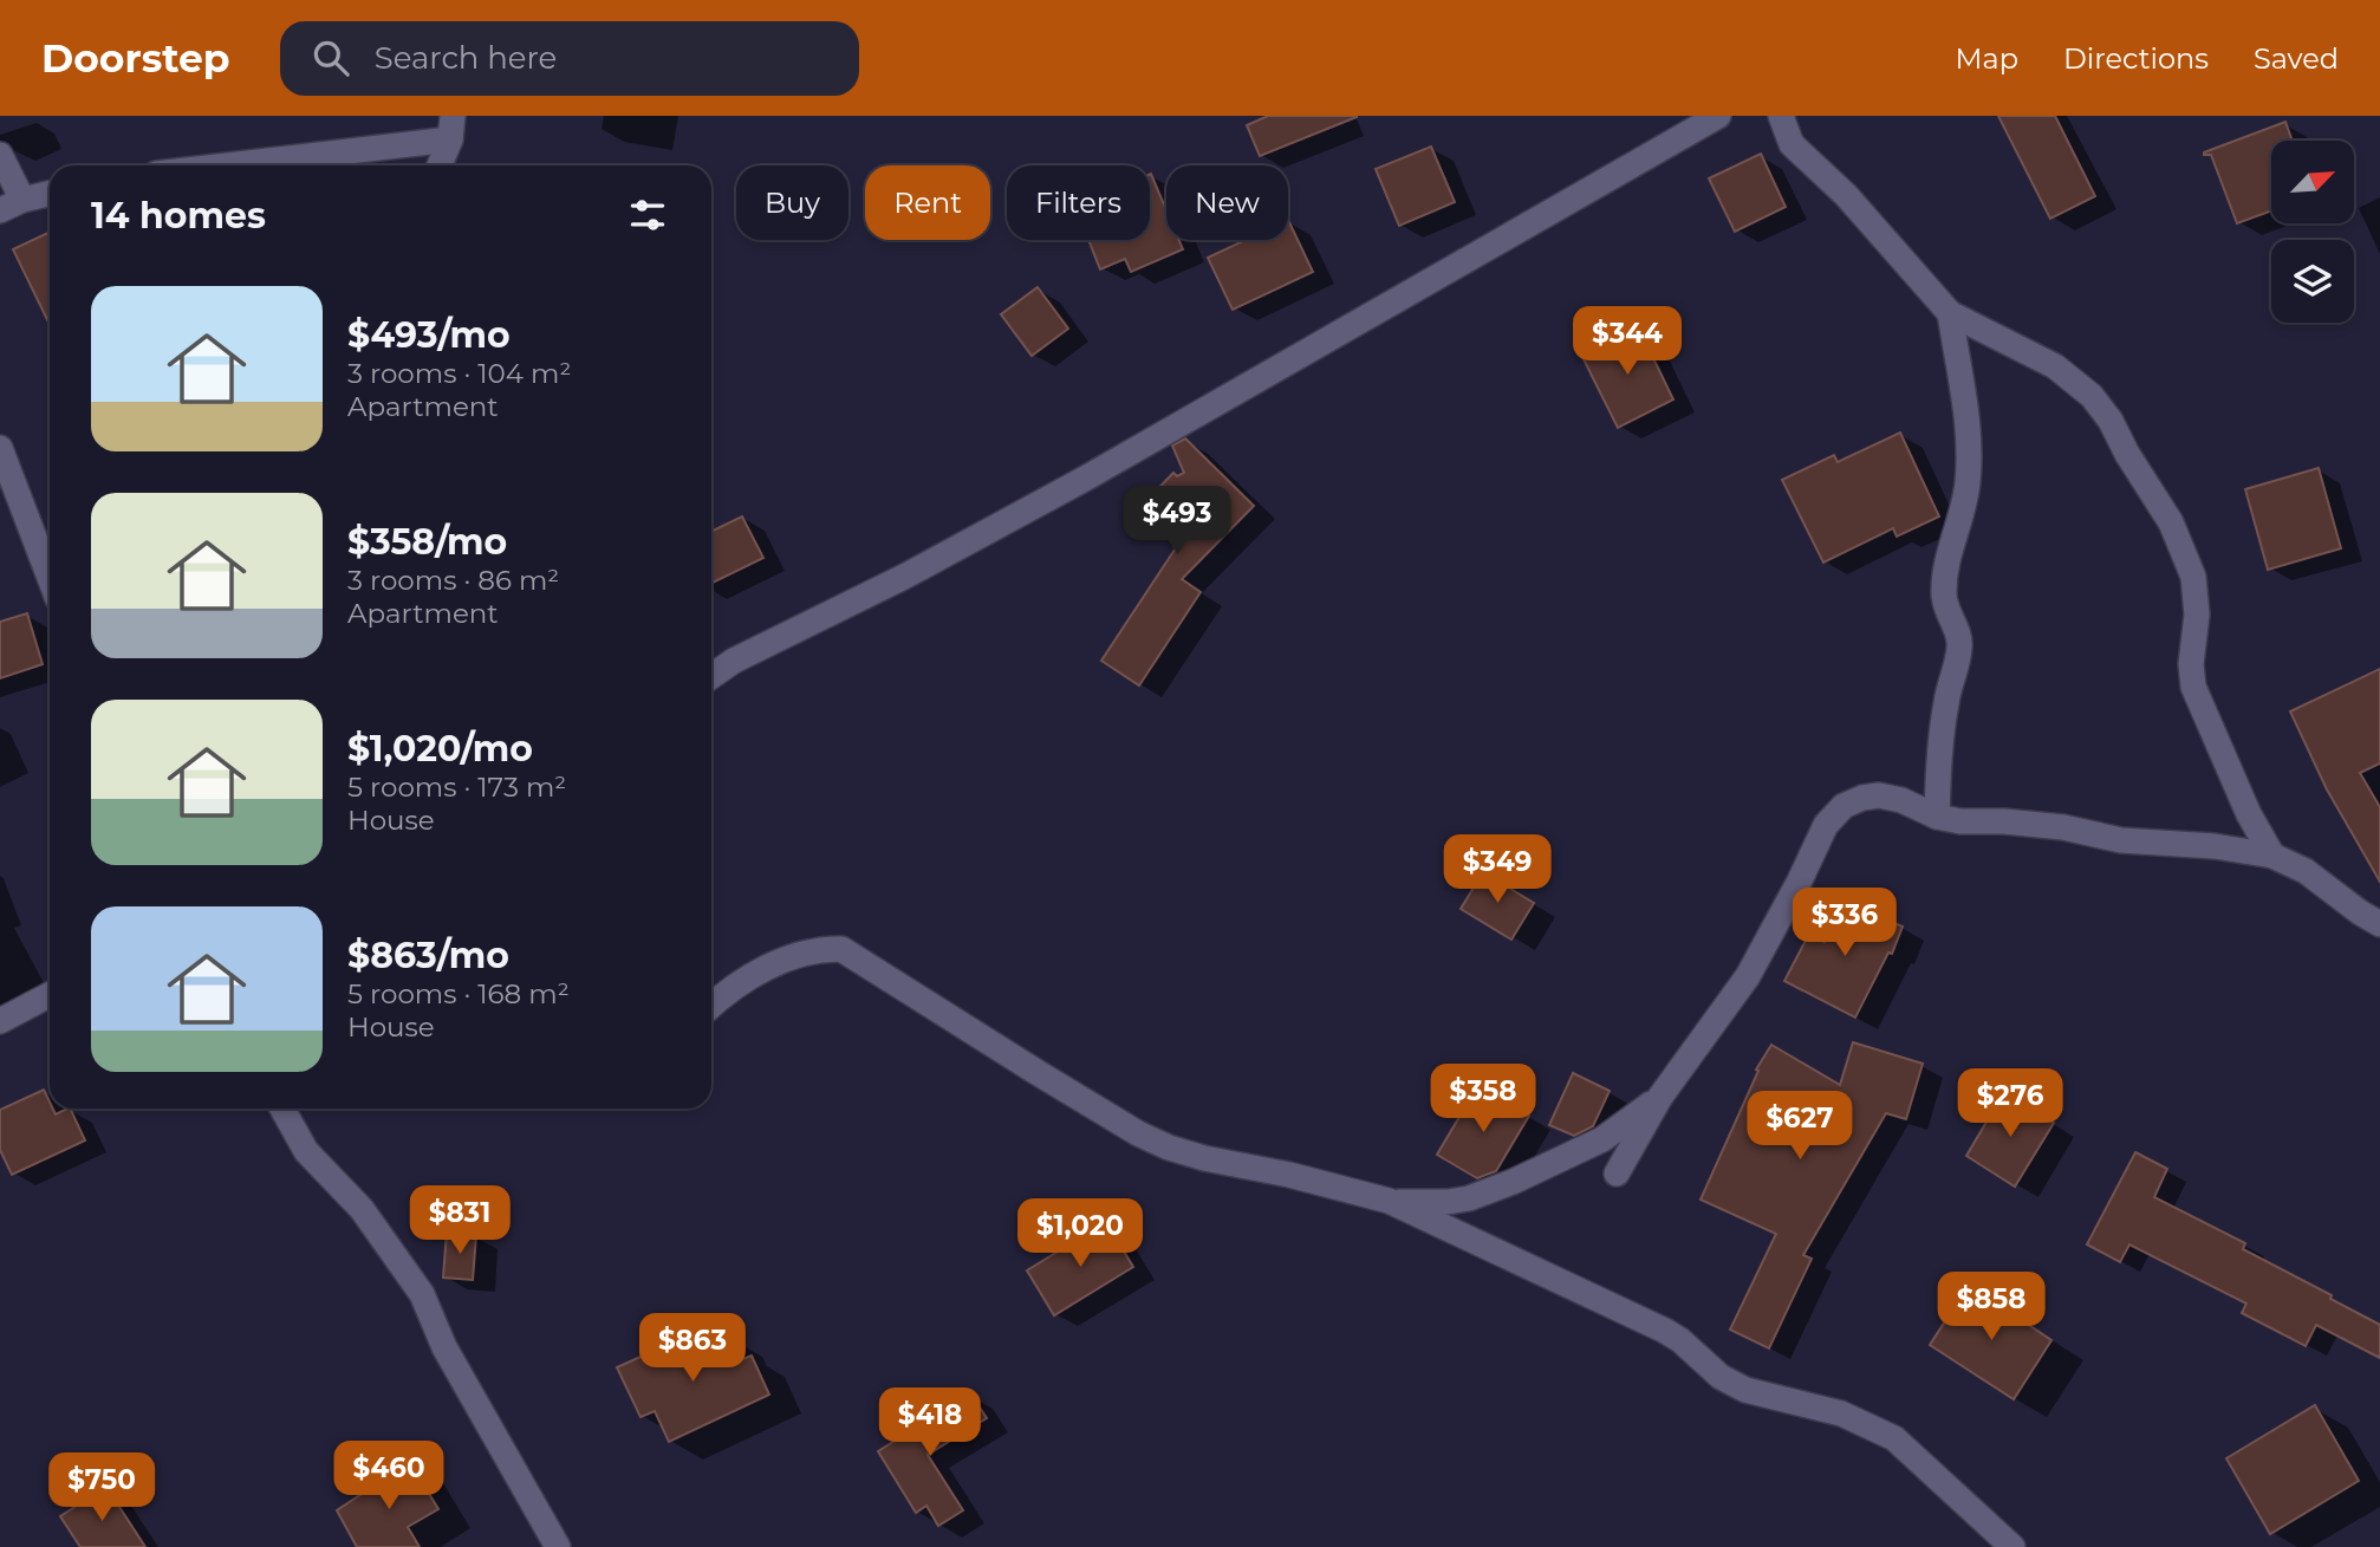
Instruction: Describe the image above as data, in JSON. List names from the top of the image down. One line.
{"north":"top right","page":{"header":"Doorstep","search":"Search here","nav":["Map","Directions","Saved"],"chip":["Buy","Rent","Filters","New"],"heading":"14 homes","list":[{"name":"$493/mo","note":"3 rooms · 104 m² · Apartment"},{"name":"$358/mo","note":"3 rooms · 86 m² · Apartment"},{"name":"$1,020/mo","note":"5 rooms · 173 m² · House"},{"name":"$863/mo","note":"5 rooms · 168 m² · House"}],"price":["$344","$493","$349","$336","$358","$276","$627","$831","$1,020","$858","$863","$418","$460","$750"]}}
